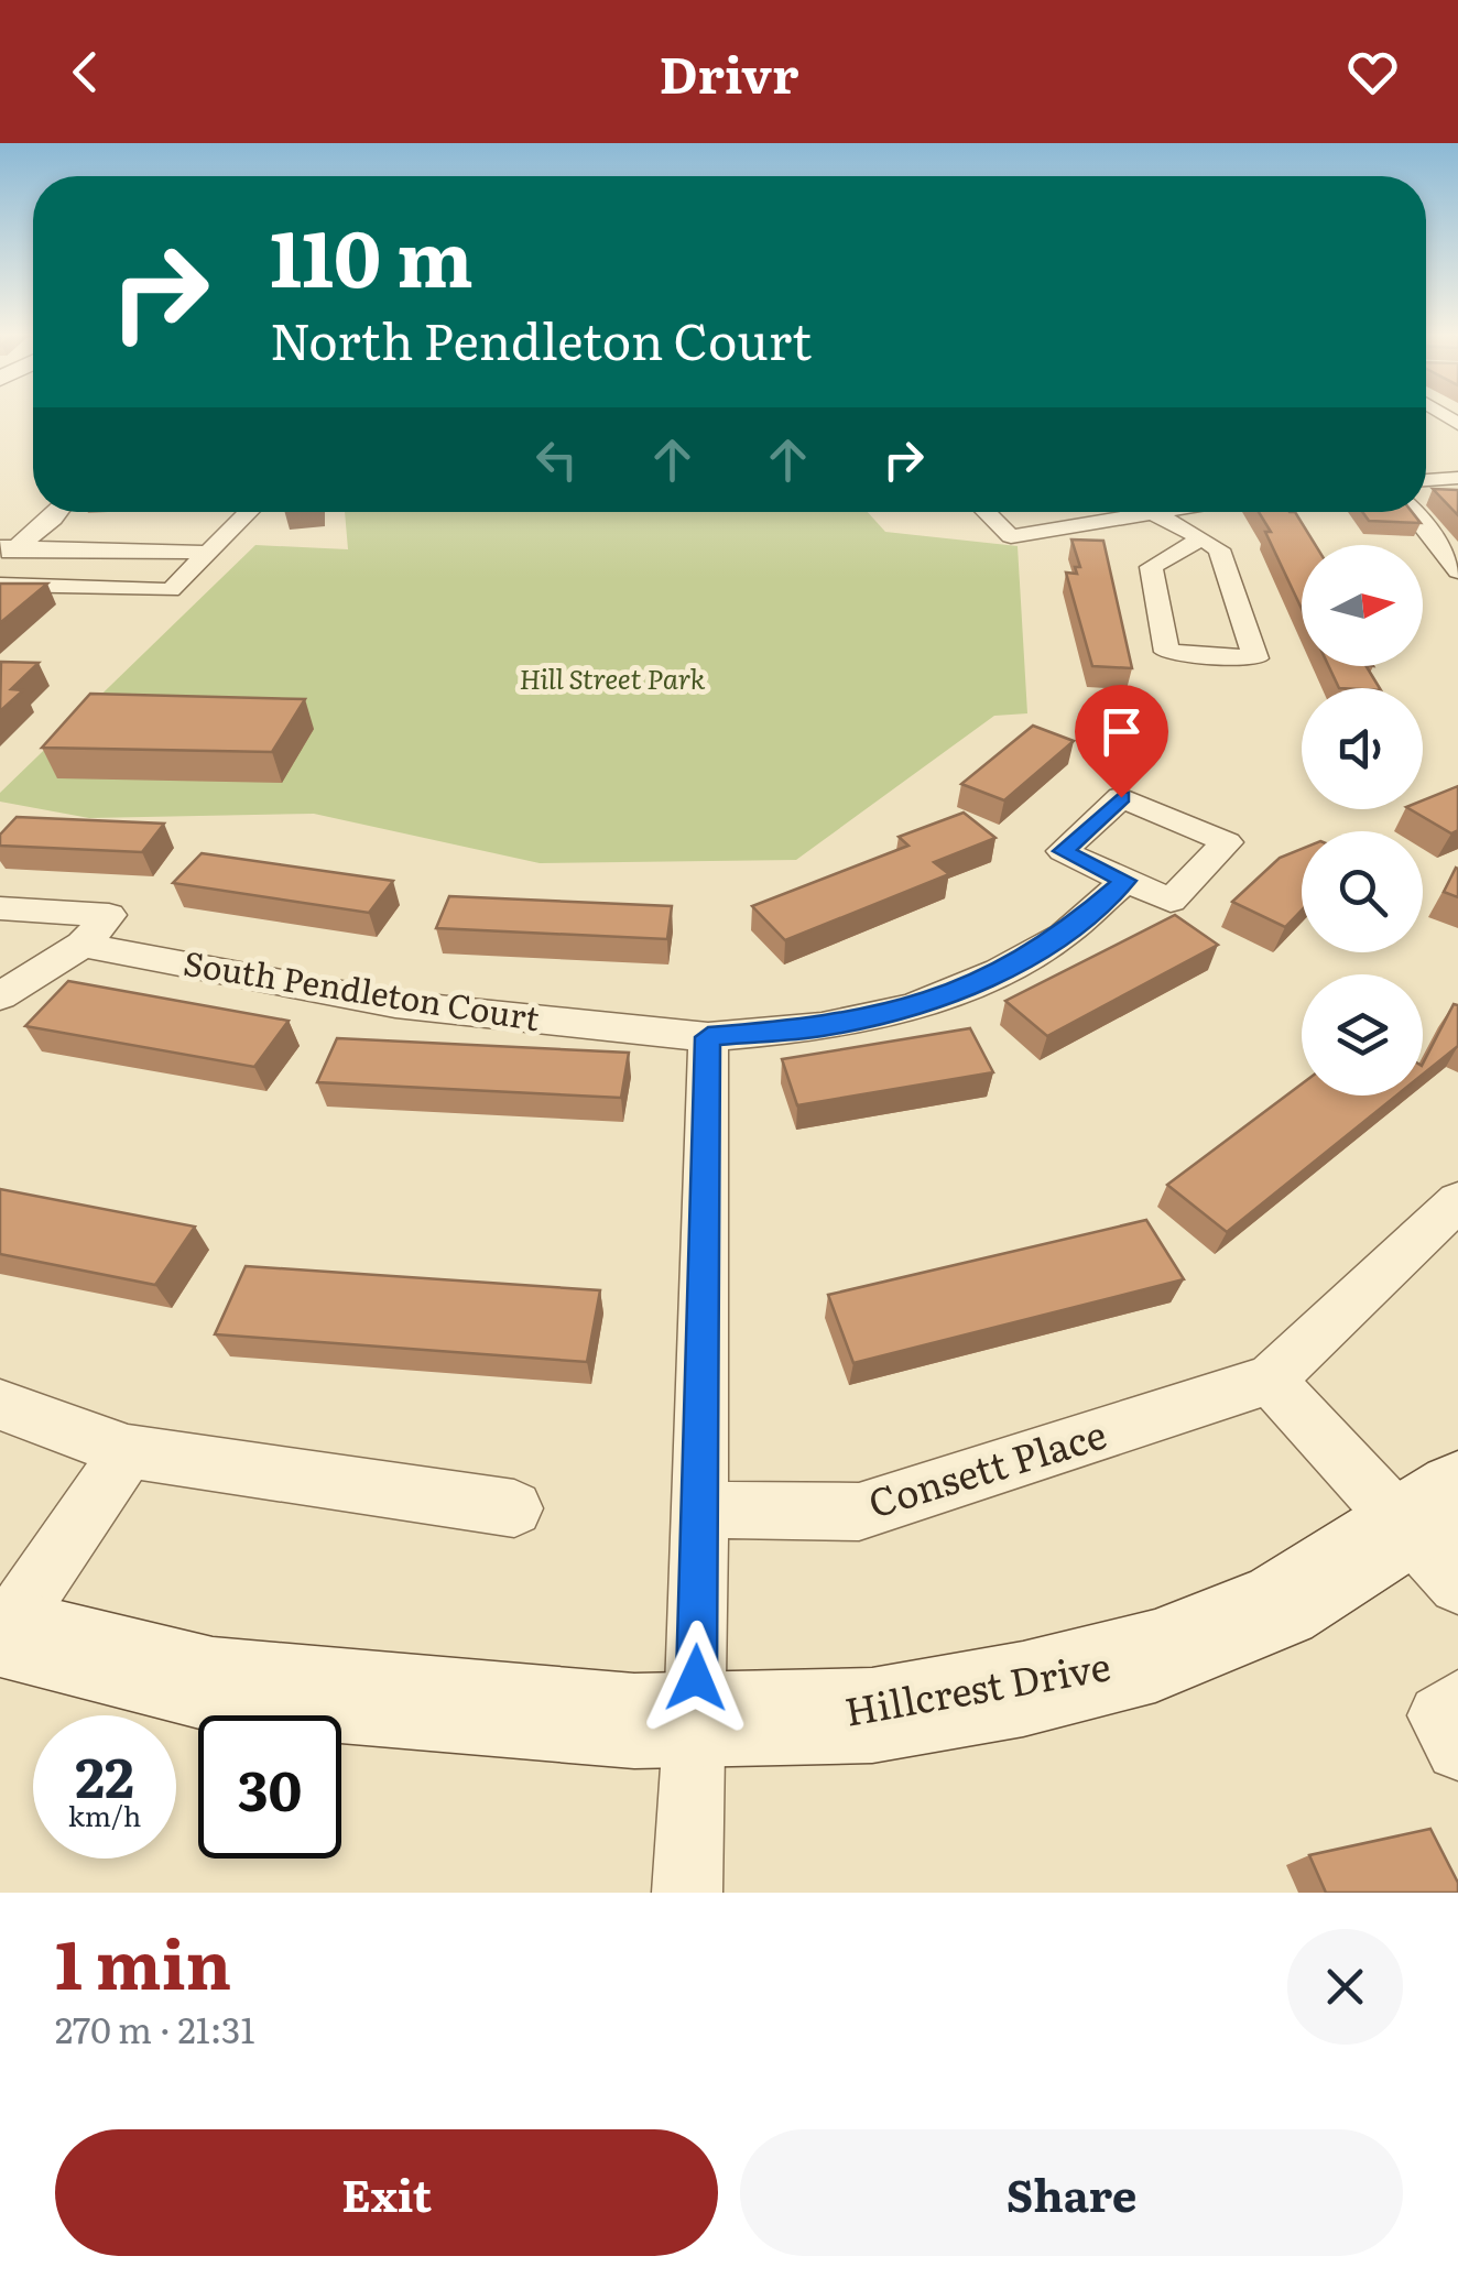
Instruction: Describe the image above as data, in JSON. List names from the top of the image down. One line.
{"streets":{"street":["South Pendleton Court","Consett Place","Hillcrest Drive"]},"parks":["Hill Street Park"],"north":"right","page":{"header":"Drivr","turn":["110 m","North Pendleton Court"],"speed":"22 km/h","limit":"30","heading":["1 min","270 m · 21:31"],"buttons":["Exit","Share"]}}
